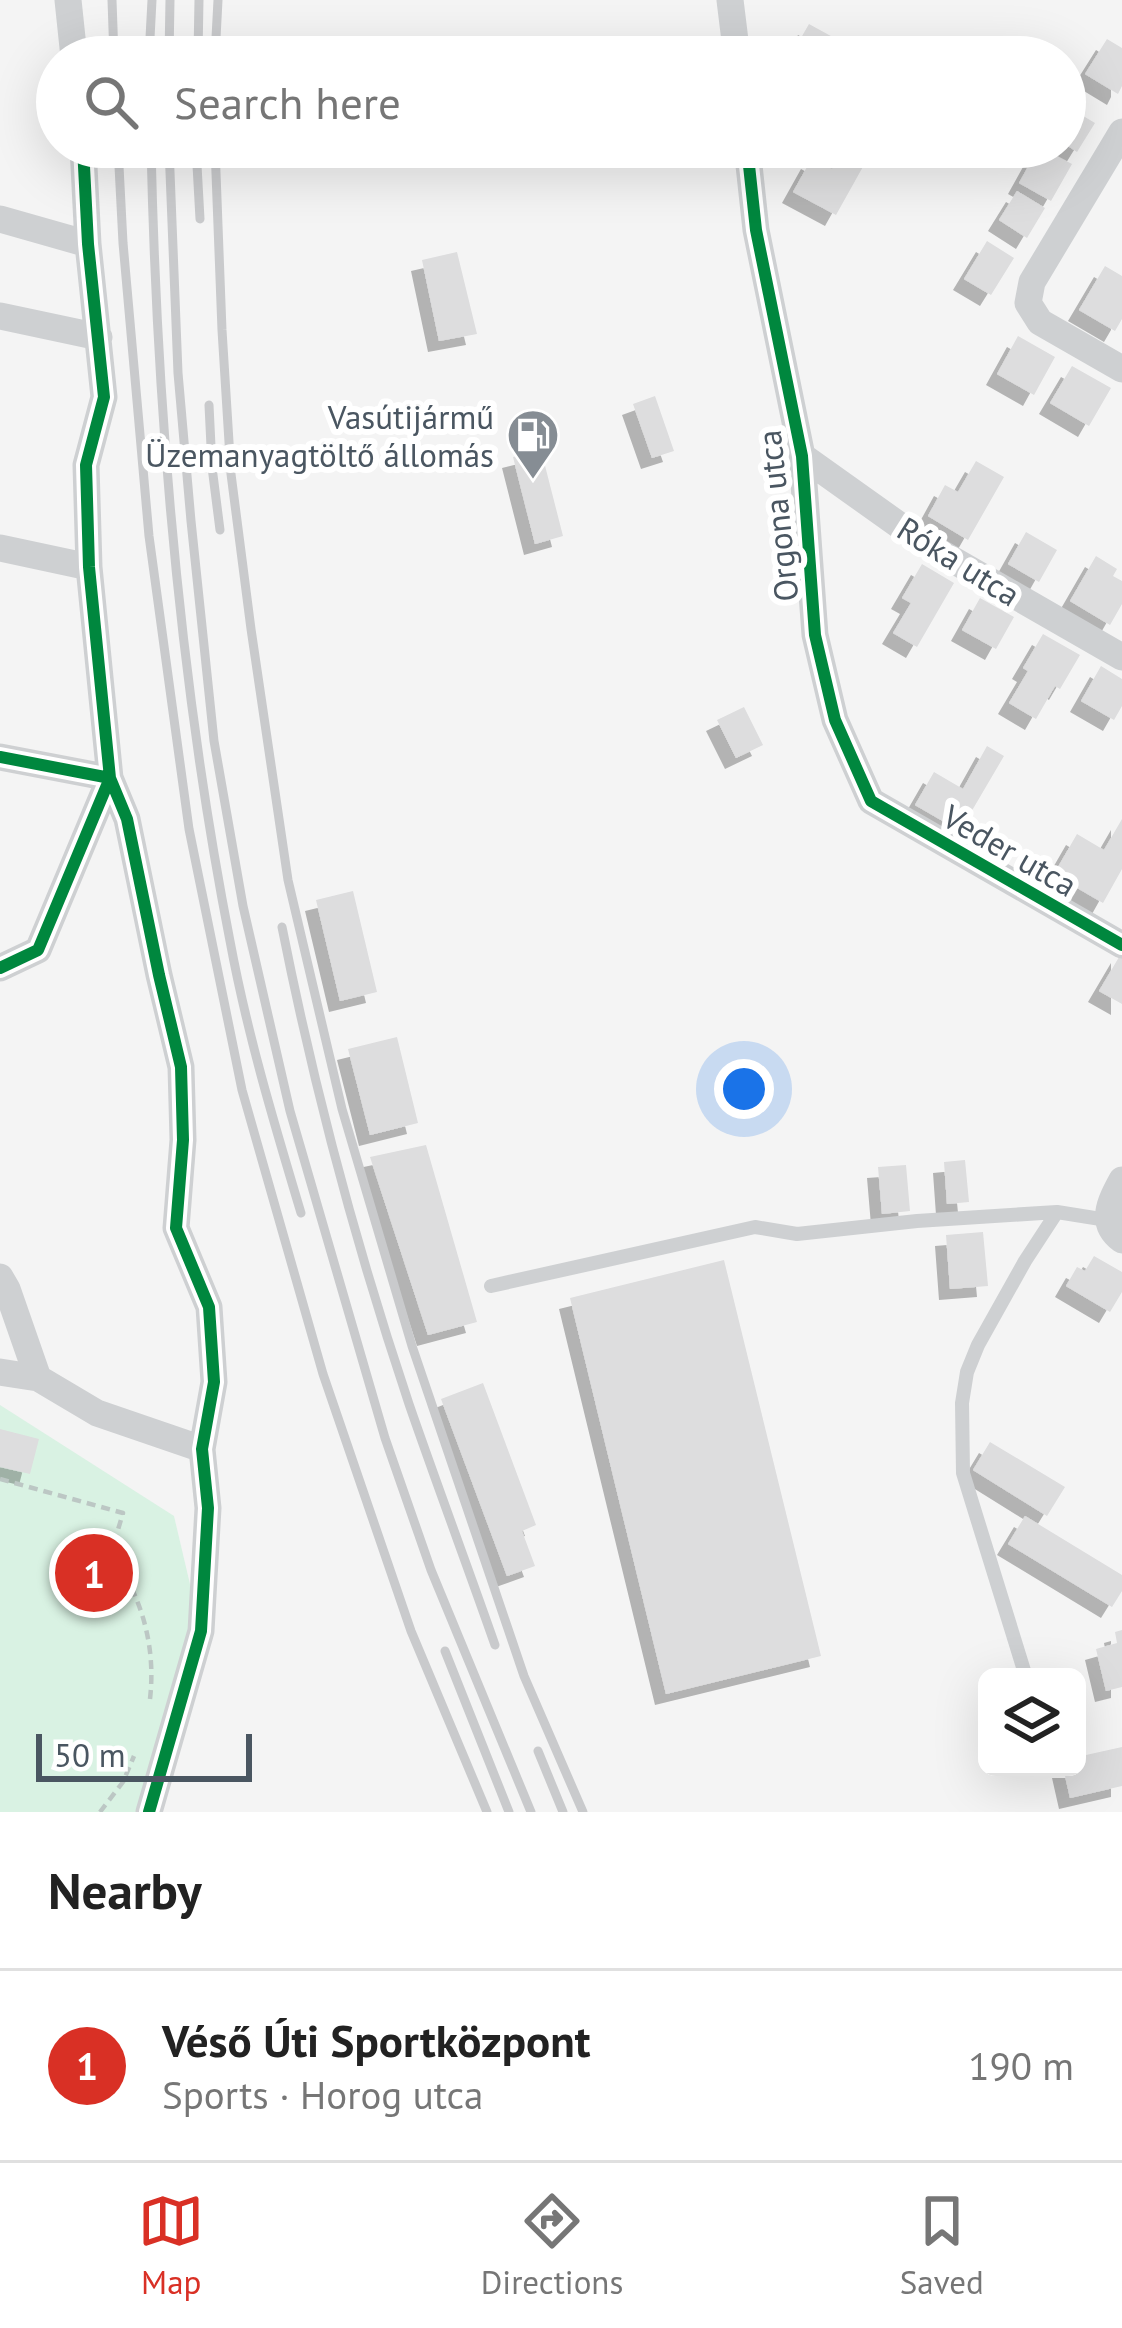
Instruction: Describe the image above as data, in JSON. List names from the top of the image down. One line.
{"streets":{"street":["Orgona utca","Róka utca","Veder utca"]},"crossings":[["Orgona utca","Róka utca"],["Orgona utca","Veder utca"]],"places":{"fuel station":["Vasútijármű Üzemanyagtöltő állomás"]},"scale_bar":"50 m","page":{"search":"Search here","pins":"1","scale":"50 m","heading":"Nearby","list":[{"mark":"1","name":"Véső Úti Sportközpont","note":"Sports · Horog utca","value":"190 m"}],"nav":["Map","Directions","Saved"]}}
